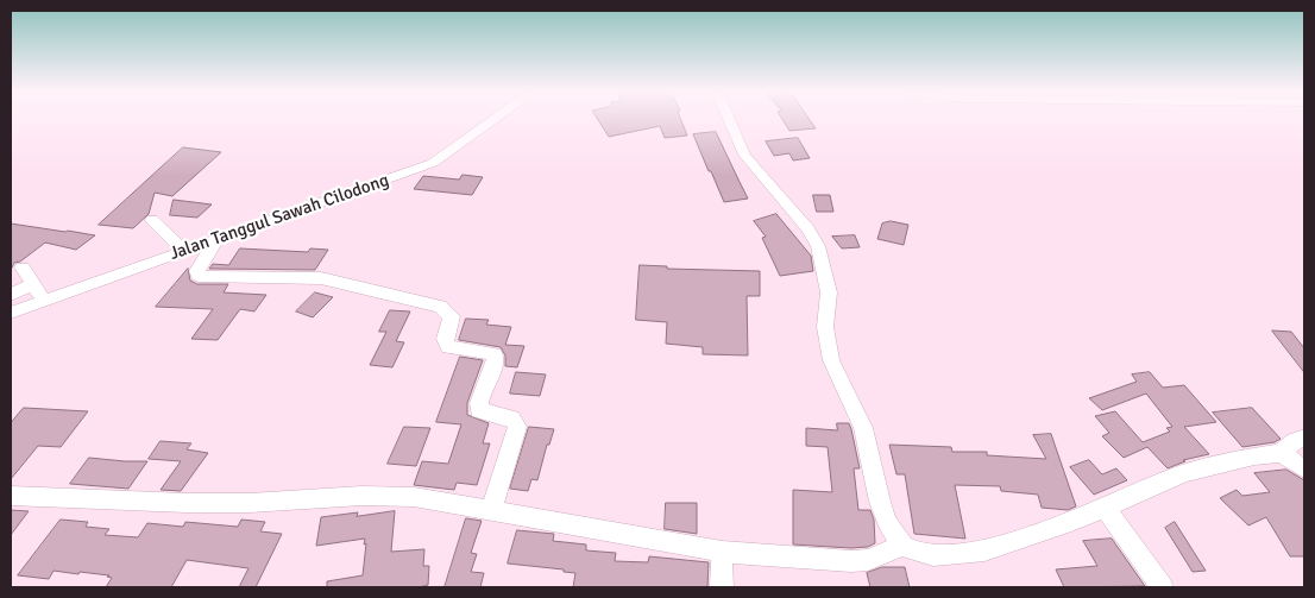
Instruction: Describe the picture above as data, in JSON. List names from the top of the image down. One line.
{"streets":{"street":["Jalan Tanggul Sawah Cilodong"]}}
